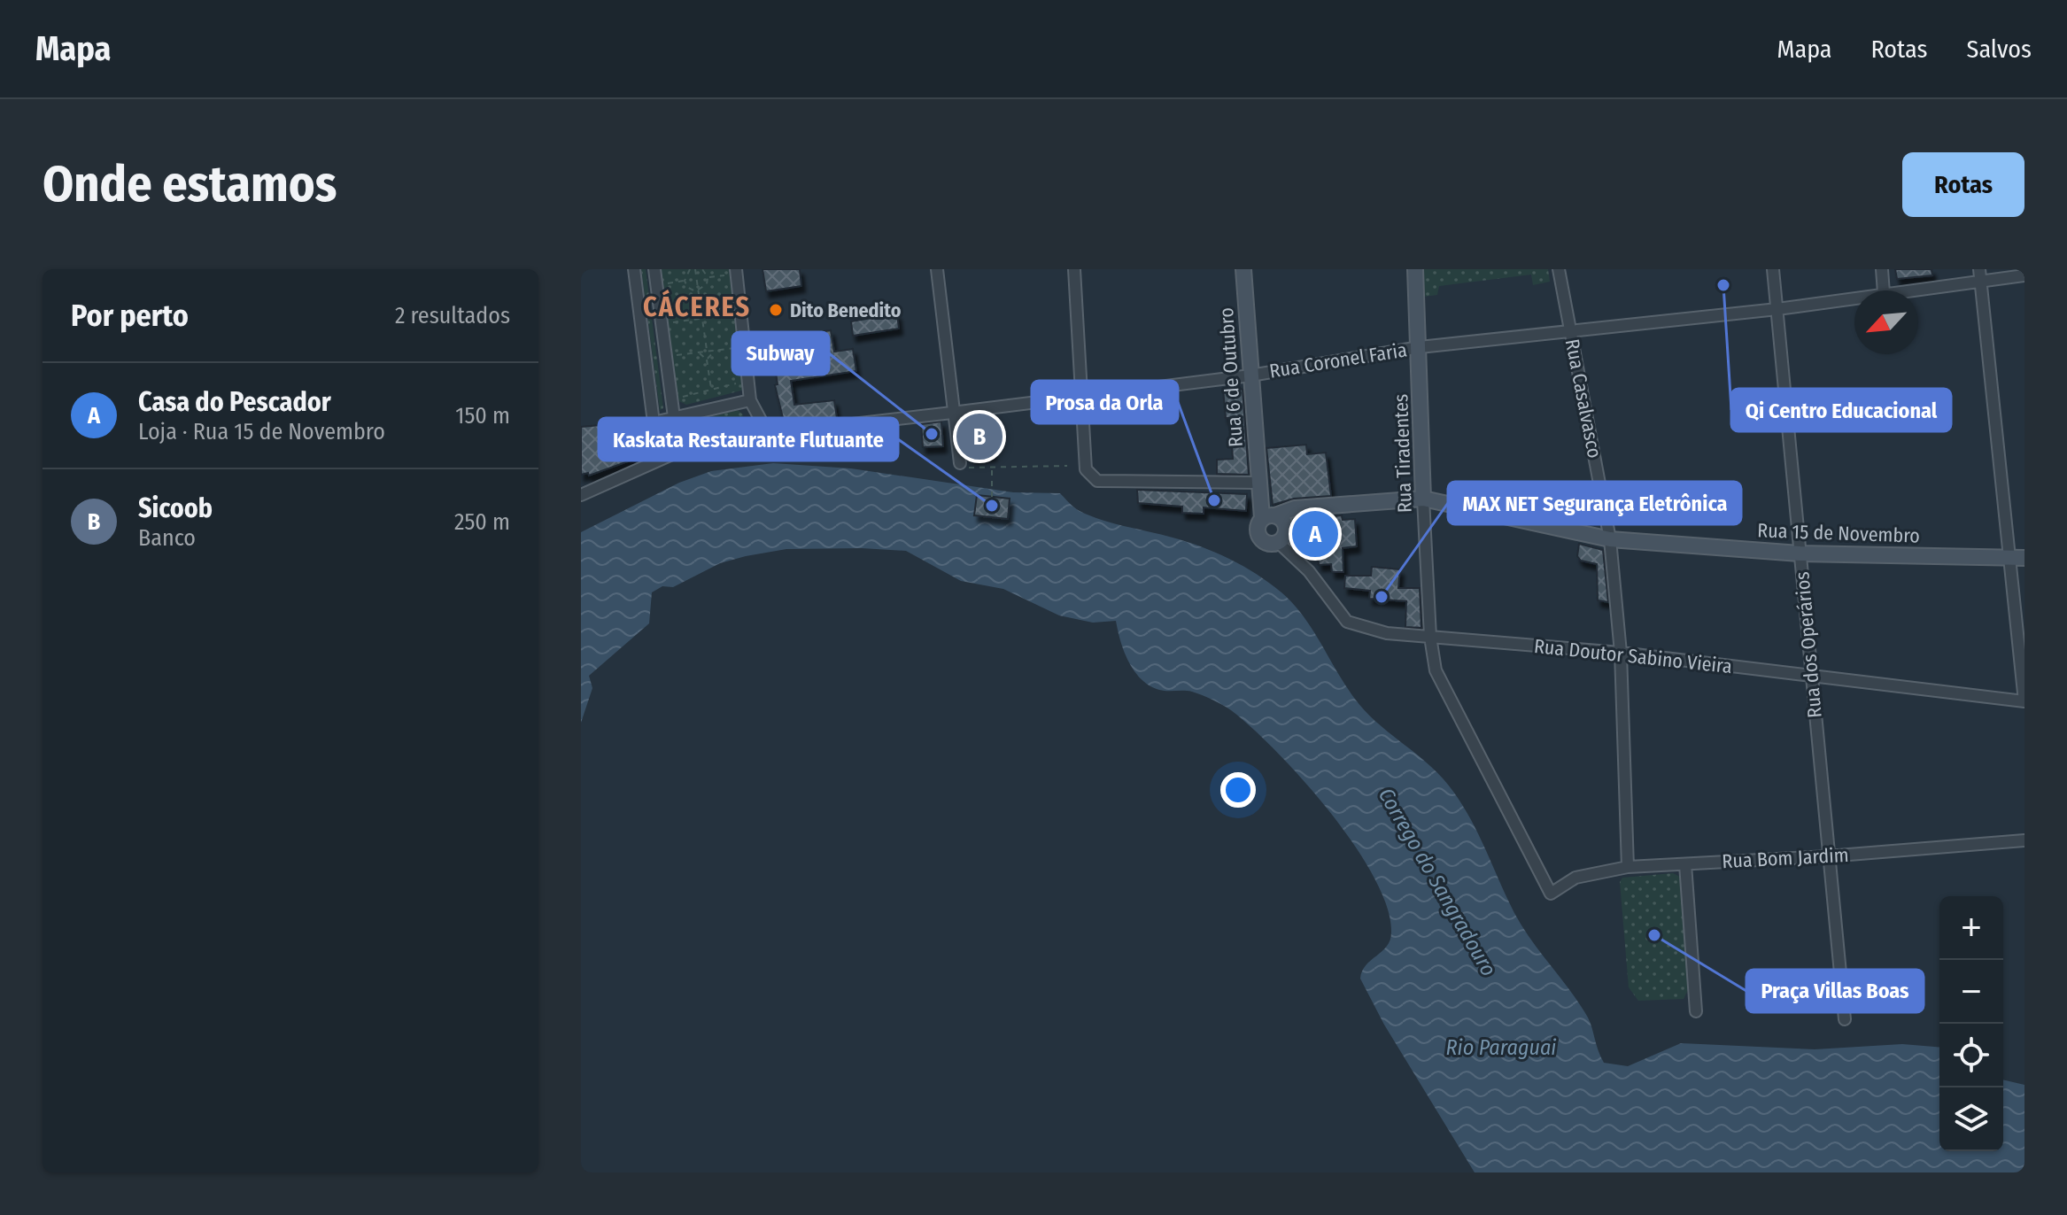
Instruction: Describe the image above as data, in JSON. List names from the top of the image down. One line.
{"streets":{"street":["Rua Coronel Faria","Rua 6 de Outubro","Rua Casalvasco","Rua Tiradentes","Rua 15 de Novembro","Rua dos Operários","Rua Doutor Sabino Vieira","Rua Bom Jardim"]},"crossings":[["Rua Coronel Faria","Rua 6 de Outubro"],["Rua Coronel Faria","Rua Casalvasco"],["Rua Coronel Faria","Rua Tiradentes"],["Rua Coronel Faria","Rua dos Operários"],["Rua 6 de Outubro","Rua 15 de Novembro"],["Rua 6 de Outubro","Rua Doutor Sabino Vieira"],["Rua Casalvasco","Rua 15 de Novembro"],["Rua Casalvasco","Rua Doutor Sabino Vieira"],["Rua Casalvasco","Rua Bom Jardim"],["Rua Tiradentes","Rua 15 de Novembro"],["Rua Tiradentes","Rua Doutor Sabino Vieira"],["Rua Tiradentes","Rua Bom Jardim"],["Rua 15 de Novembro","Rua dos Operários"],["Rua 15 de Novembro","Rua Doutor Sabino Vieira"],["Rua dos Operários","Rua Doutor Sabino Vieira"],["Rua dos Operários","Rua Bom Jardim"]],"districts":["CÁCERES"],"water":["Corrego do Sangradouro","Rio Paraguai"],"places":["Qi Centro Educacional","Dito Benedito","Subway","Prosa da Orla","Kaskata Restaurante Flutuante","MAX NET Segurança Eletrônica","Praça Villas Boas"],"north":"bottom left","page":{"header":"Mapa","nav":["Mapa","Rotas","Salvos"],"buttons":"Rotas","title":"Onde estamos","heading":["Por perto","2 resultados"],"list":[{"mark":"A","name":"Casa do Pescador","note":"Loja · Rua 15 de Novembro","value":"150 m"},{"mark":"B","name":"Sicoob","note":"Banco","value":"250 m"}],"pins":["B","A"],"map_buttons":["+","−"]}}
